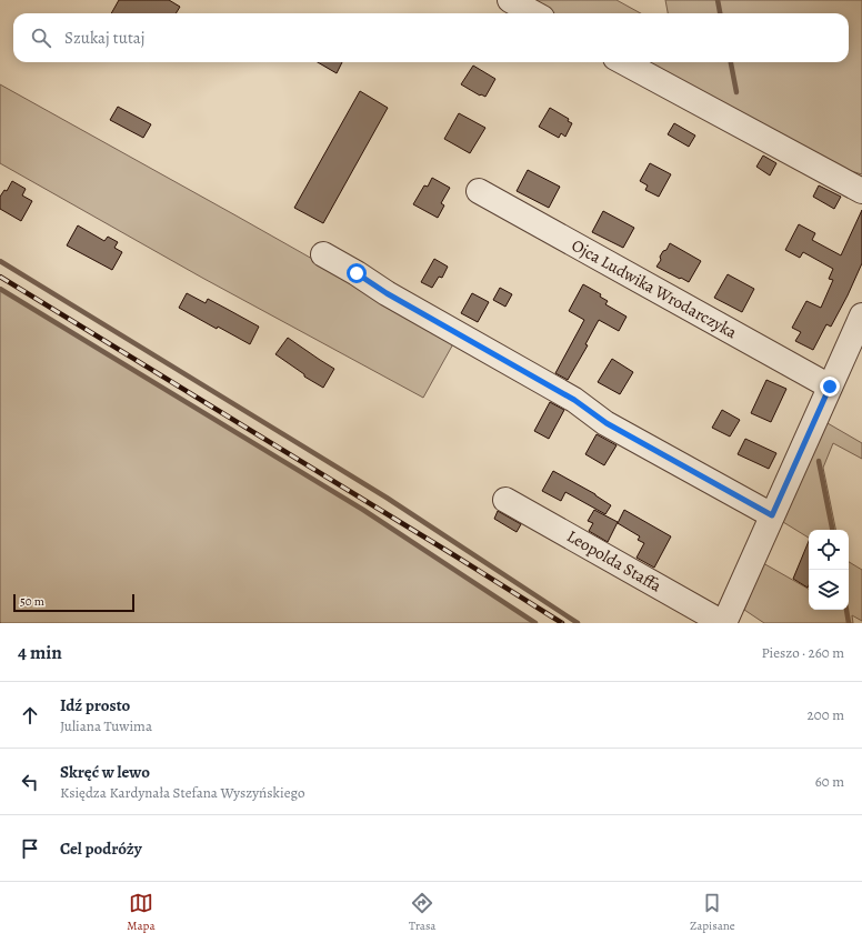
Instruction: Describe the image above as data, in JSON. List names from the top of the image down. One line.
{"streets":{"street":["Ojca Ludwika Wrodarczyka","Leopolda Staffa"]},"scale_bar":"50 m","page":{"search":"Szukaj tutaj","scale":"50 m","heading":["4 min","Pieszo · 260 m"],"list":[["Idź prosto","Juliana Tuwima","200 m"],["Skręć w lewo","Księdza Kardynała Stefana Wyszyńskiego","60 m"],"Cel podróży"],"nav":["Mapa","Trasa","Zapisane"]}}
